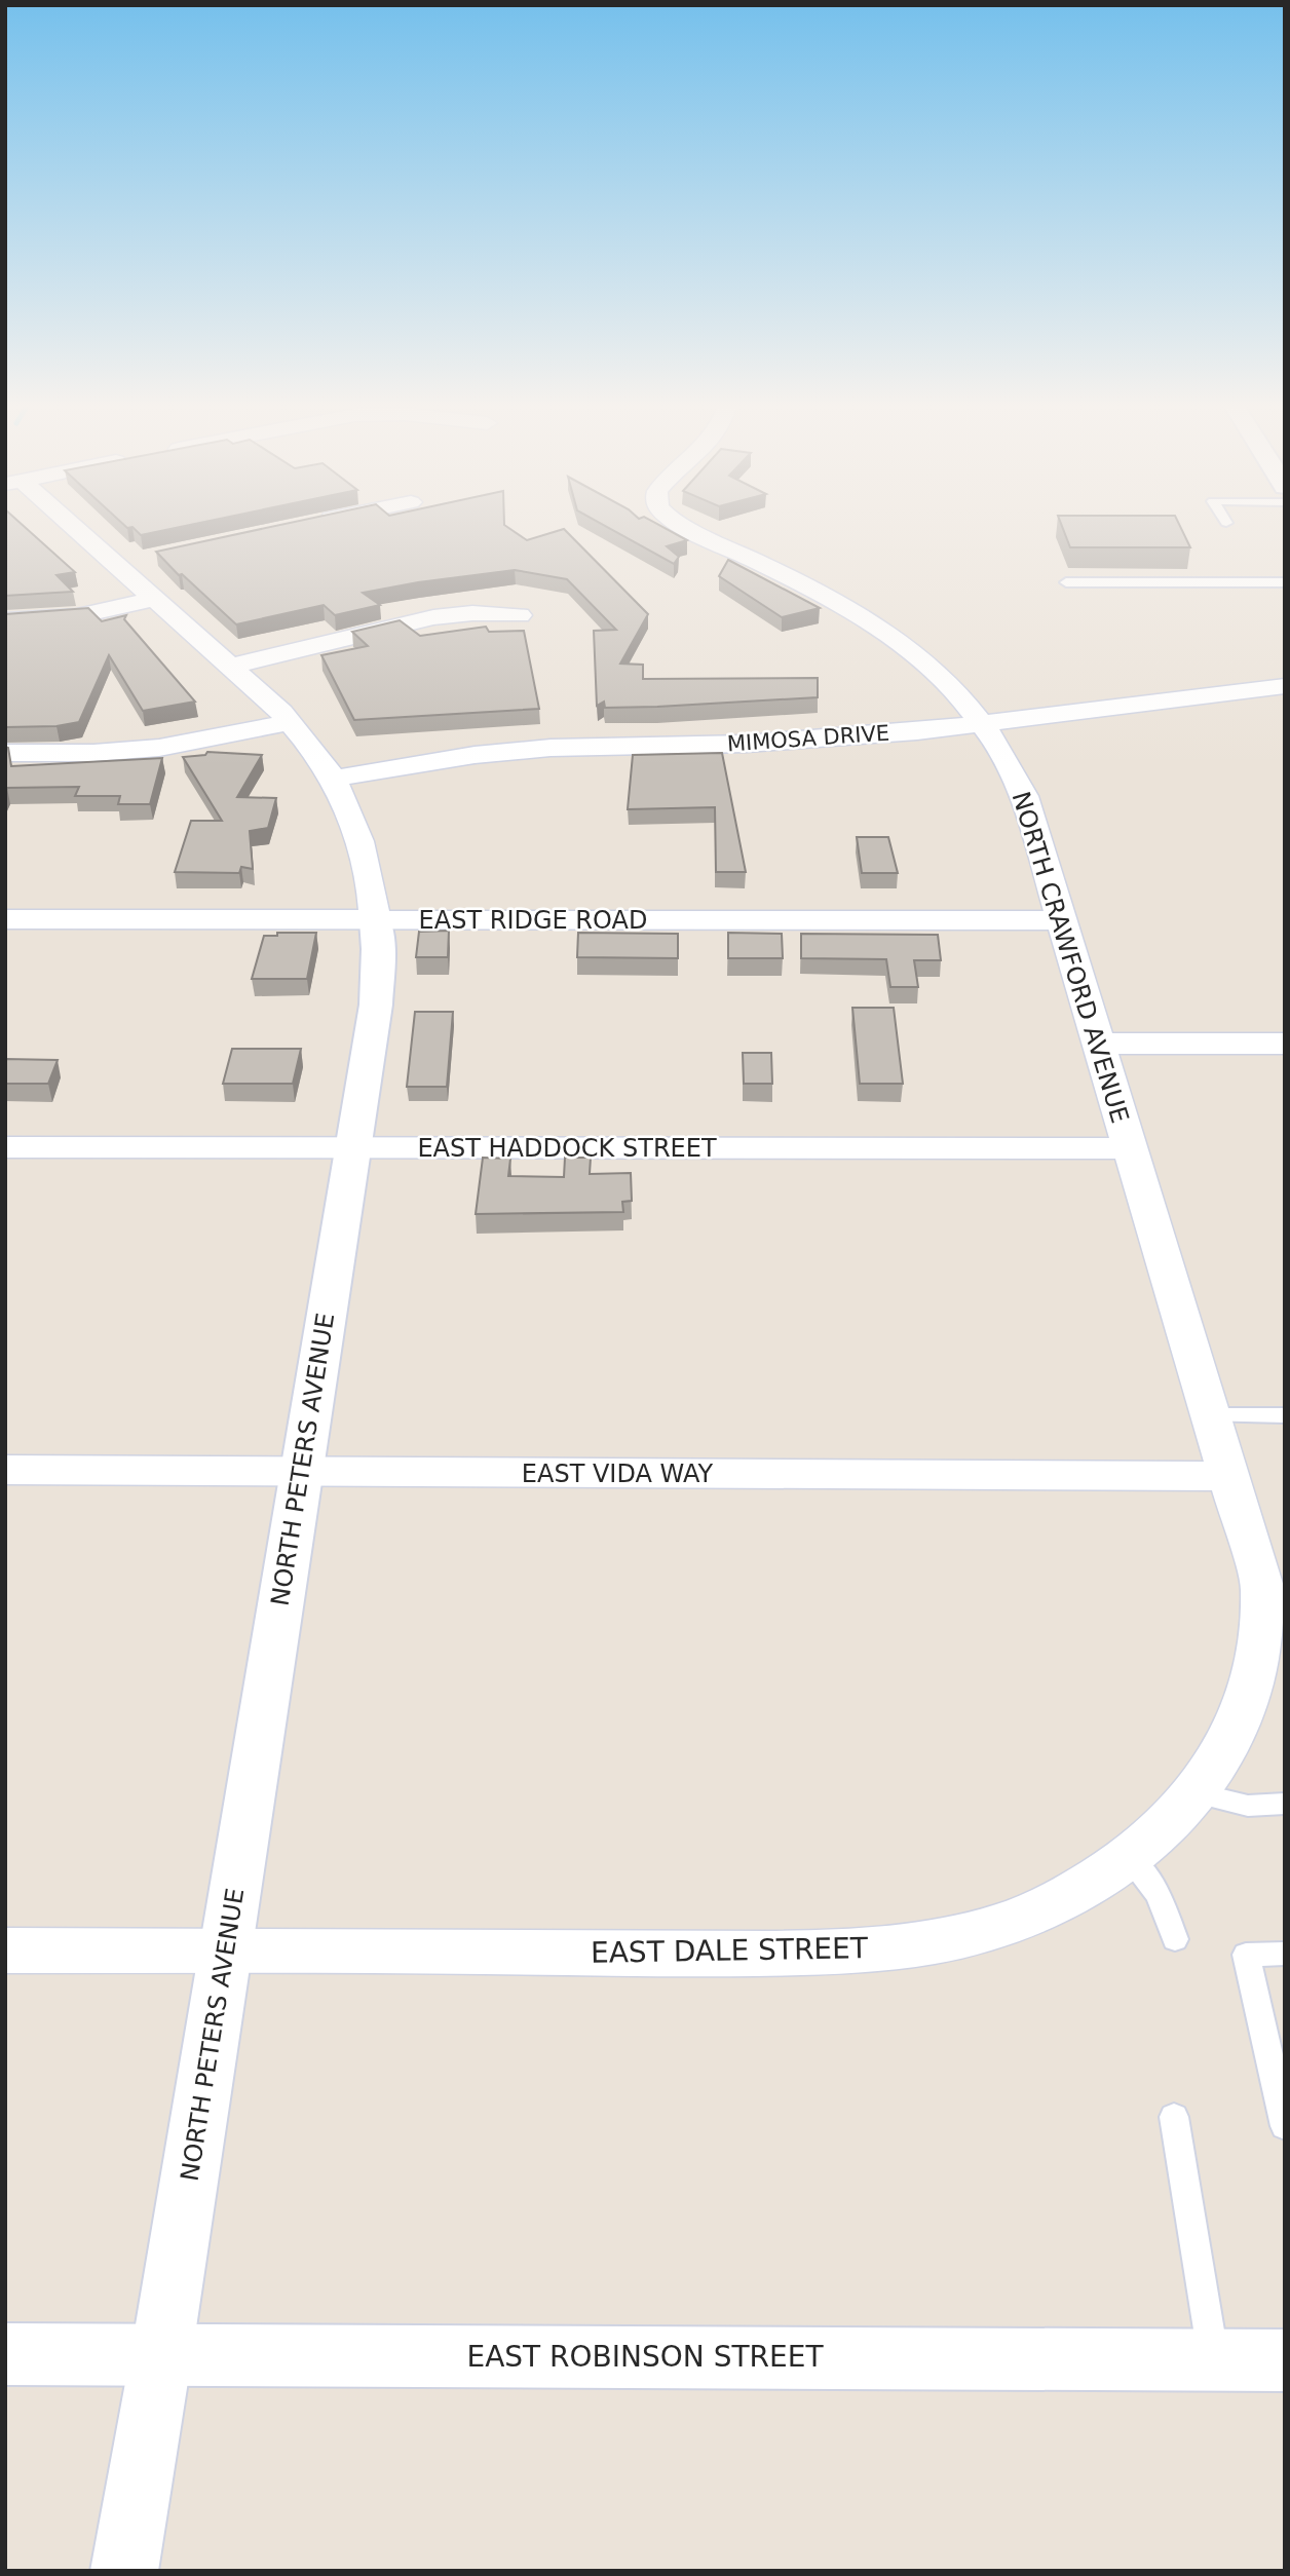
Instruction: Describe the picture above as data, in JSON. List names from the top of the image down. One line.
{"streets":{"street":["MIMOSA DRIVE","EAST RIDGE ROAD","NORTH CRAWFORD AVENUE","EAST HADDOCK STREET","NORTH PETERS AVENUE","EAST VIDA WAY","EAST DALE STREET","EAST ROBINSON STREET"]},"crossings":[["MIMOSA DRIVE","NORTH CRAWFORD AVENUE"],["MIMOSA DRIVE","NORTH PETERS AVENUE"],["EAST RIDGE ROAD","NORTH CRAWFORD AVENUE"],["EAST RIDGE ROAD","NORTH PETERS AVENUE"],["NORTH CRAWFORD AVENUE","EAST HADDOCK STREET"],["NORTH CRAWFORD AVENUE","EAST VIDA WAY"],["NORTH CRAWFORD AVENUE","EAST DALE STREET"],["EAST HADDOCK STREET","NORTH PETERS AVENUE"],["NORTH PETERS AVENUE","EAST VIDA WAY"],["NORTH PETERS AVENUE","EAST DALE STREET"],["NORTH PETERS AVENUE","EAST ROBINSON STREET"]]}
